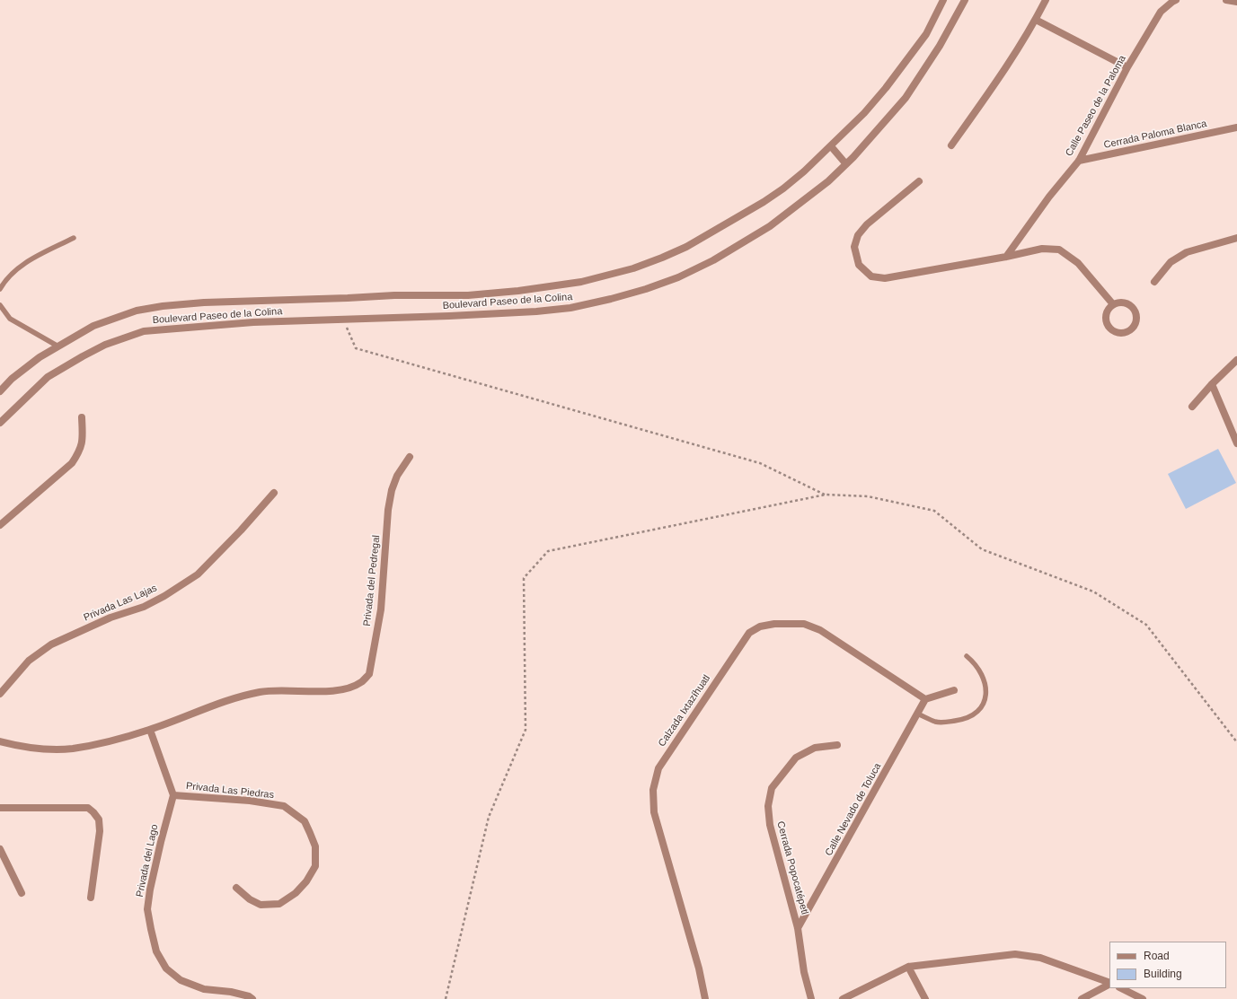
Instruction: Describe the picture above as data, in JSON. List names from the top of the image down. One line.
{"streets":{"street":["Calle Paseo de la Paloma","Cerrada Paloma Blanca","Boulevard Paseo de la Colina","Privada del Pedregal","Privada Las Lajas","Calzada Ixtazíhuatl","Privada Las Piedras","Calle Nevado de Toluca","Privada del Lago","Cerrada Popocatépetl"]},"crossings":[["Calle Paseo de la Paloma","Cerrada Paloma Blanca"],["Calzada Ixtazíhuatl","Calle Nevado de Toluca"],["Privada Las Piedras","Privada del Lago"],["Calle Nevado de Toluca","Cerrada Popocatépetl"]],"legend":["Road","Building"]}
